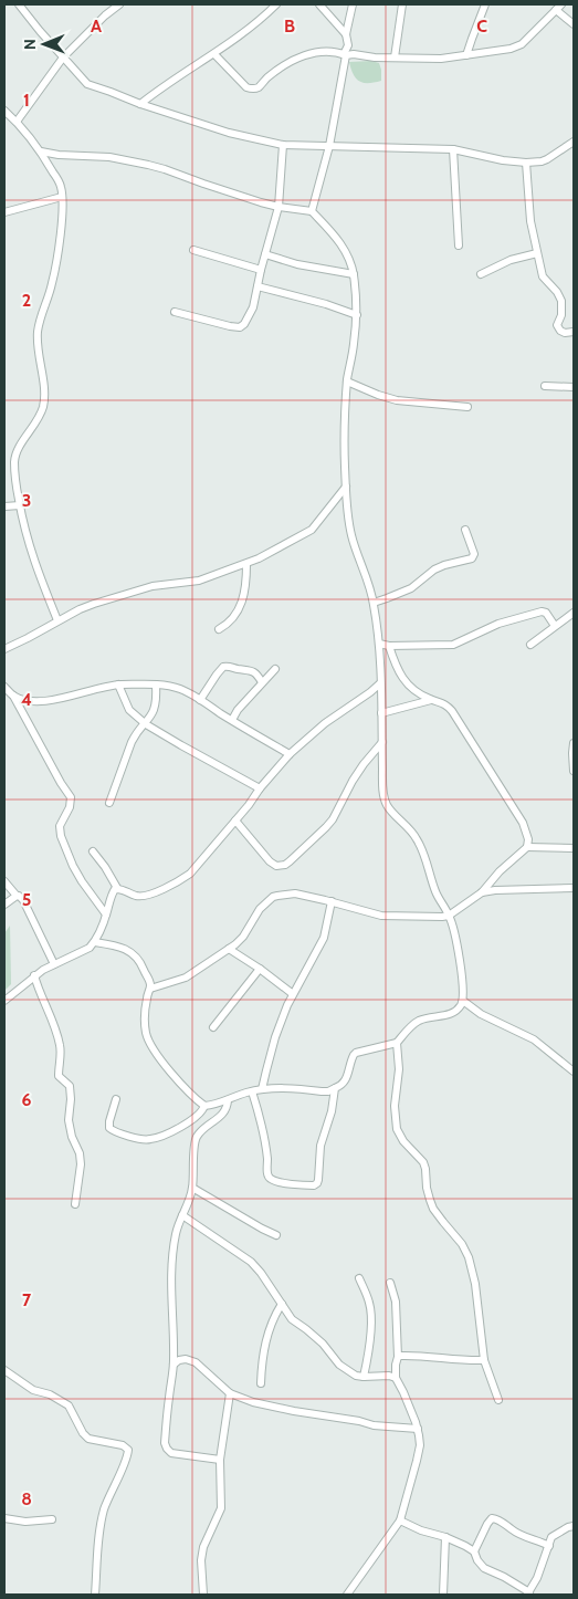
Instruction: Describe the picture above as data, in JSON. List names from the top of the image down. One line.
{"north":"left","grid":{"columns":["A","B","C"],"rows":["1","2","3","4","5","6","7","8"]}}
